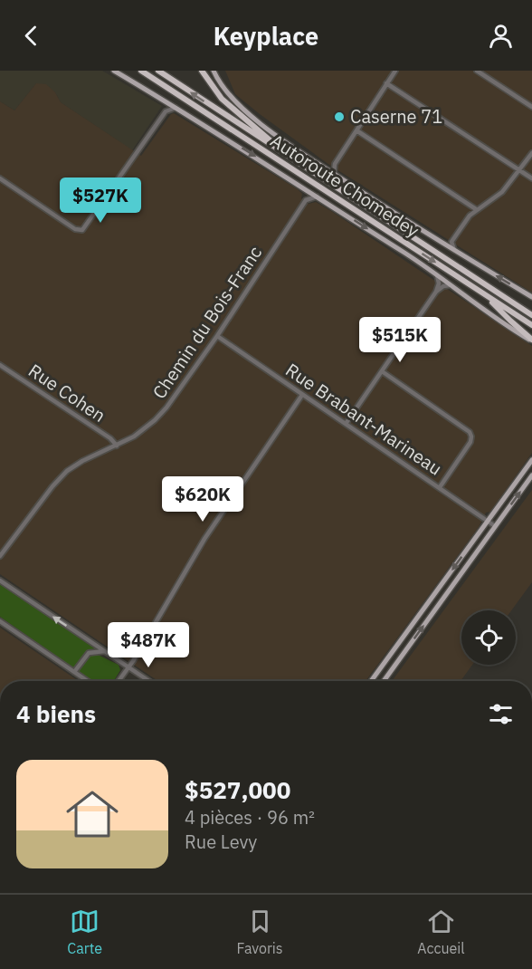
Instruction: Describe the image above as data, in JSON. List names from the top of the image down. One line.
{"streets":{"highway":["Autoroute Chomedey"],"street":["Chemin du Bois-Franc","Rue Cohen","Rue Brabant-Marineau"]},"crossings":[["Chemin du Bois-Franc","Rue Cohen"],["Chemin du Bois-Franc","Rue Brabant-Marineau"]],"places":["Caserne 71"],"page":{"header":"Keyplace","price":["$527K","$515K","$620K","$487K"],"heading":"4 biens","list":[{"name":"$527,000","note":"4 pièces · 96 m² · Rue Levy"}],"tabs":["Carte","Favoris","Accueil"]}}
